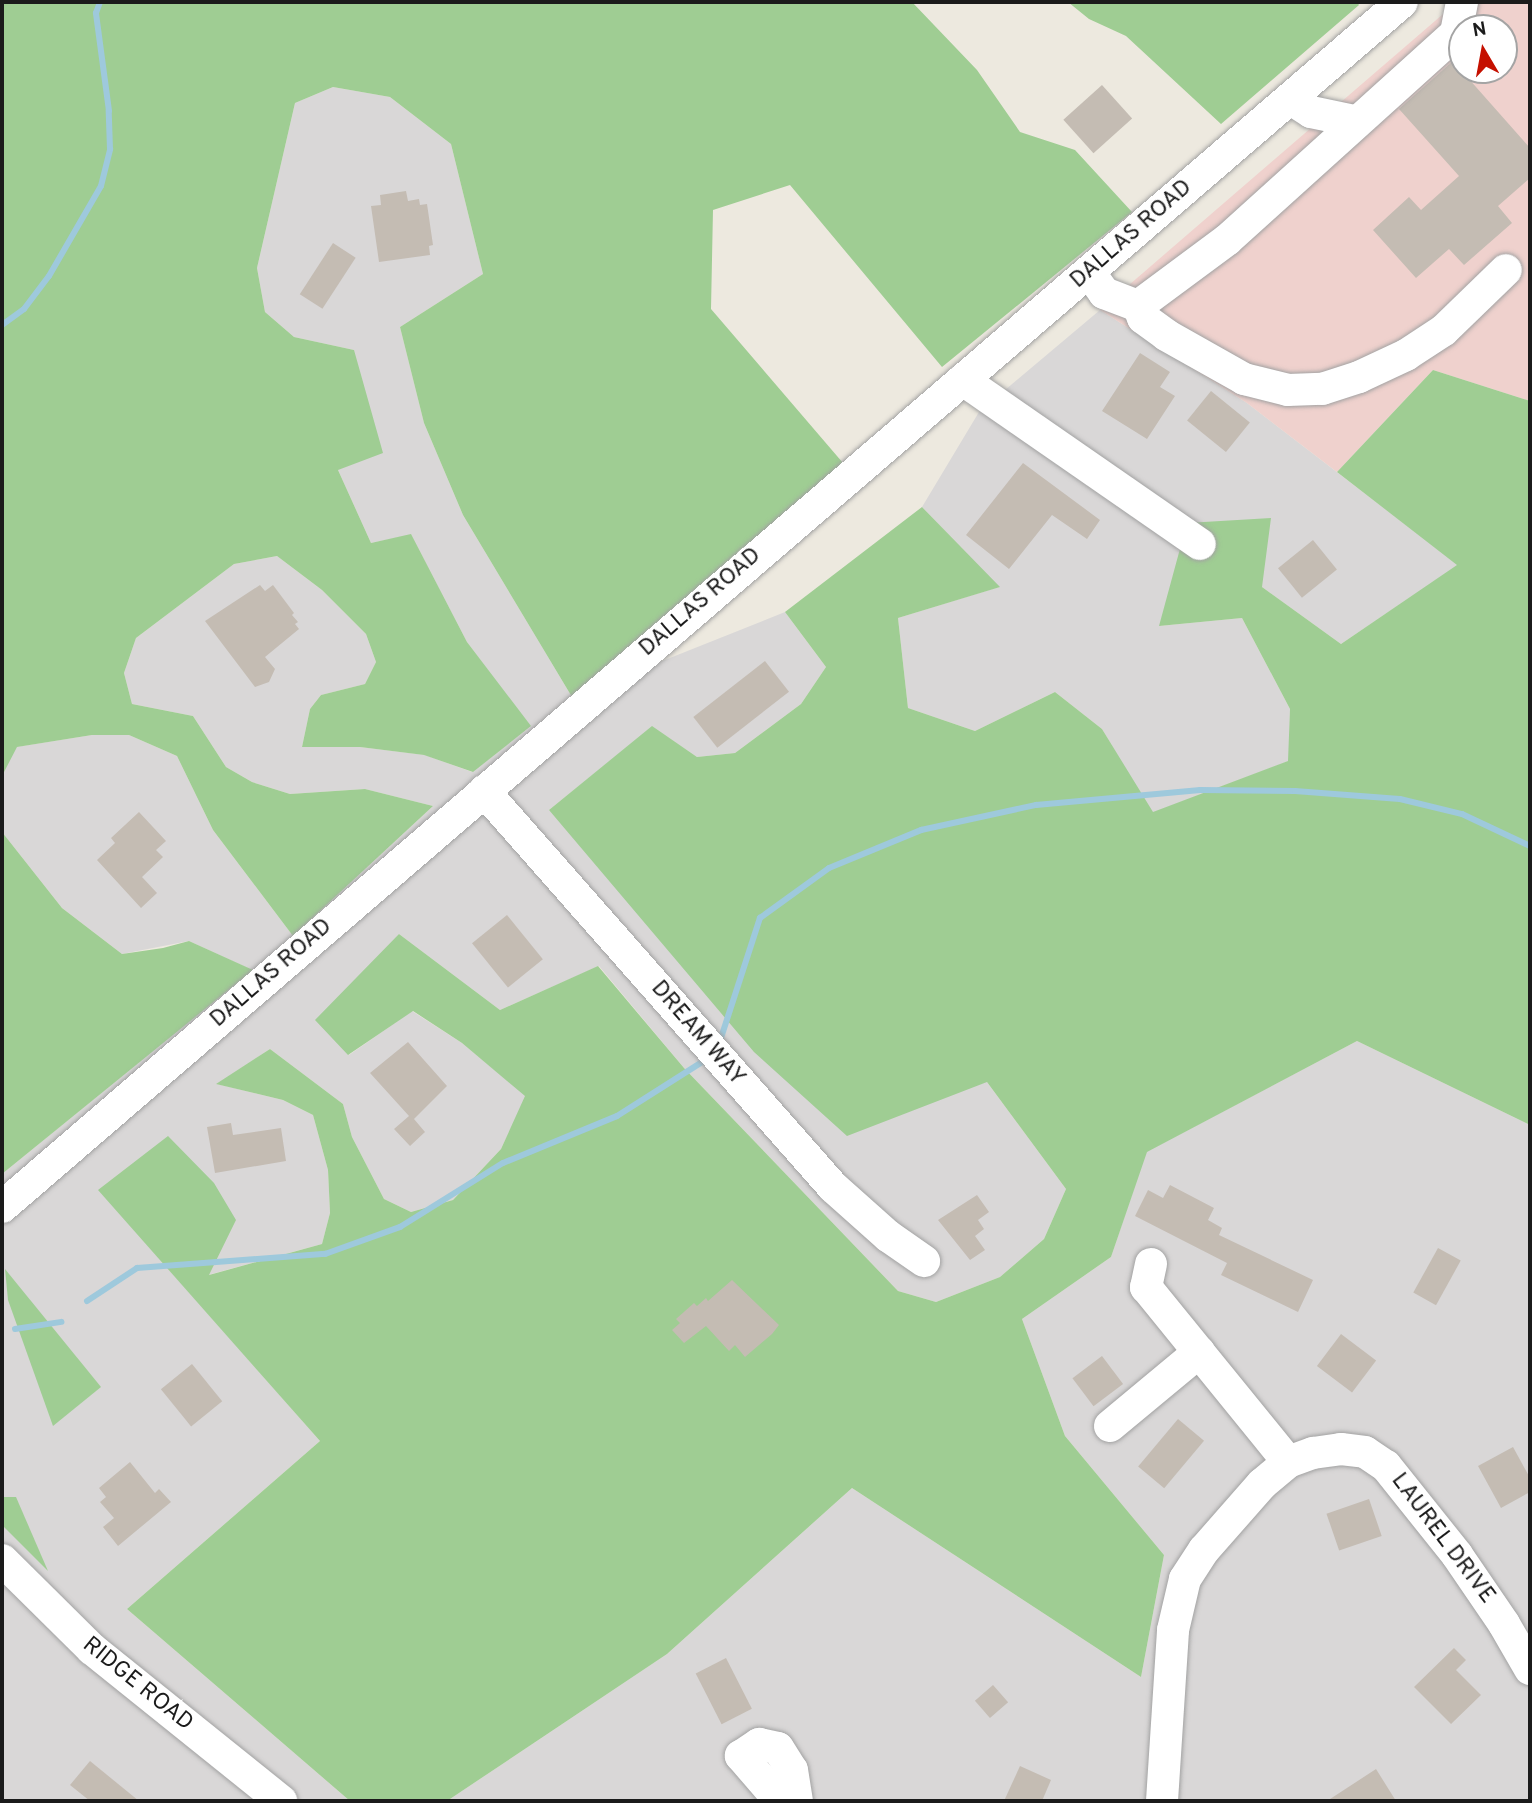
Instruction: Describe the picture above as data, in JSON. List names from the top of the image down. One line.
{"streets":{"street":["DALLAS ROAD","DREAM WAY","LAUREL DRIVE","RIDGE ROAD"]},"crossings":[["DALLAS ROAD","DREAM WAY"]],"north":"top"}
